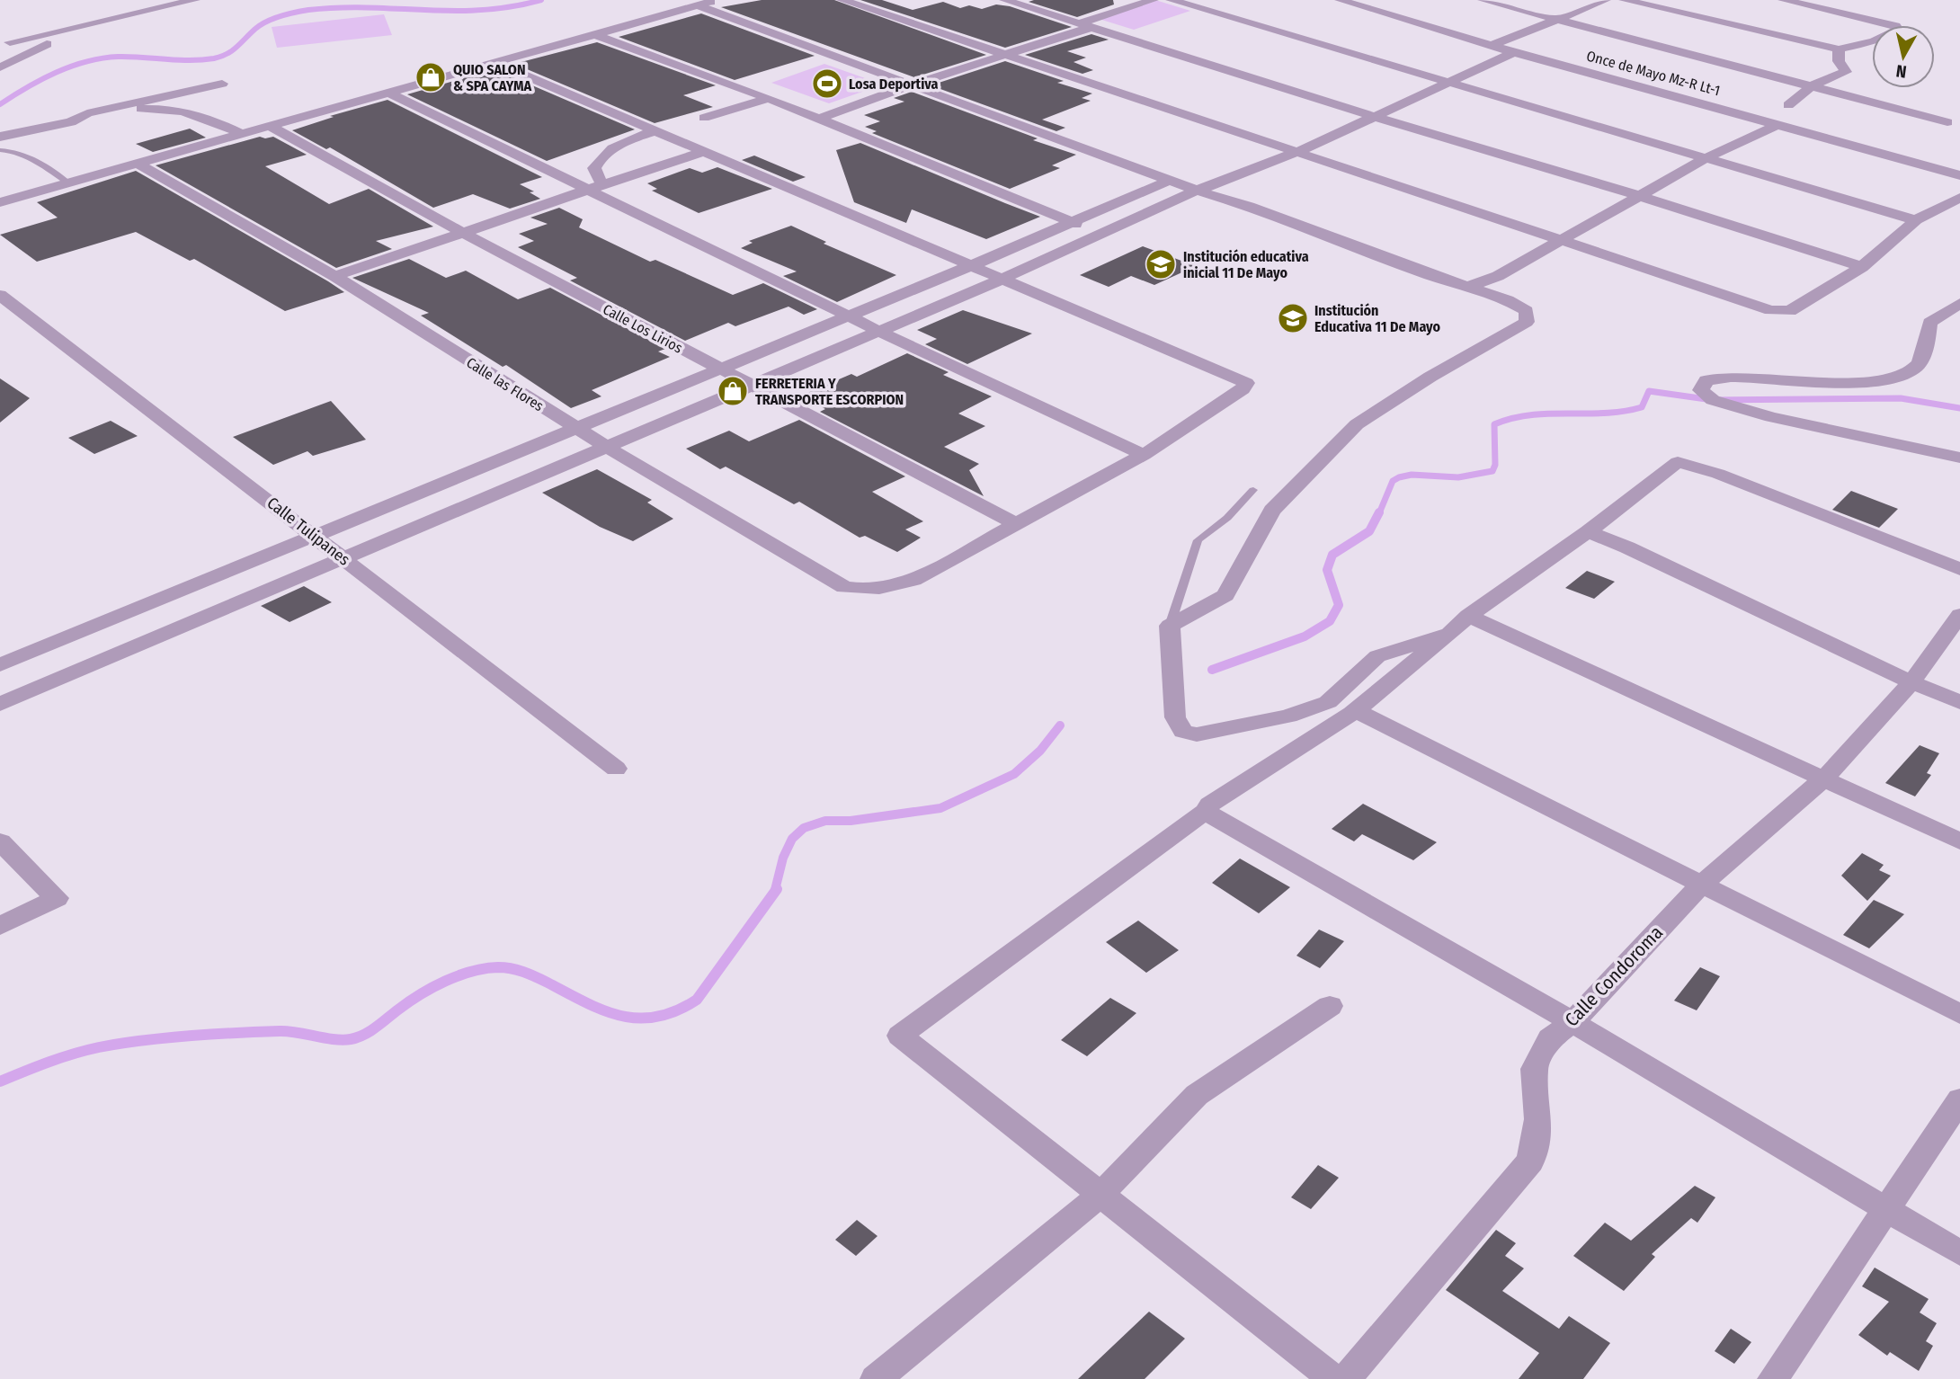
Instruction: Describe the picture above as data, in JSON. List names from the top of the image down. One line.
{"streets":{"street":["Once de Mayo Mz-R Lt-1","Calle Los Lirios","Calle las Flores","Calle Tulipanes","Calle Condoroma"]},"crossings":[["Calle Los Lirios","Calle las Flores"]],"places":{"shop":["QUIO SALON & SPA CAYMA","FERRETERIA Y TRANSPORTE ESCORPION"],"sports":["Losa Deportiva"],"school or university":["Institución educativa inicial 11 De Mayo","Institución Educativa 11 De Mayo"]},"north":"bottom"}
